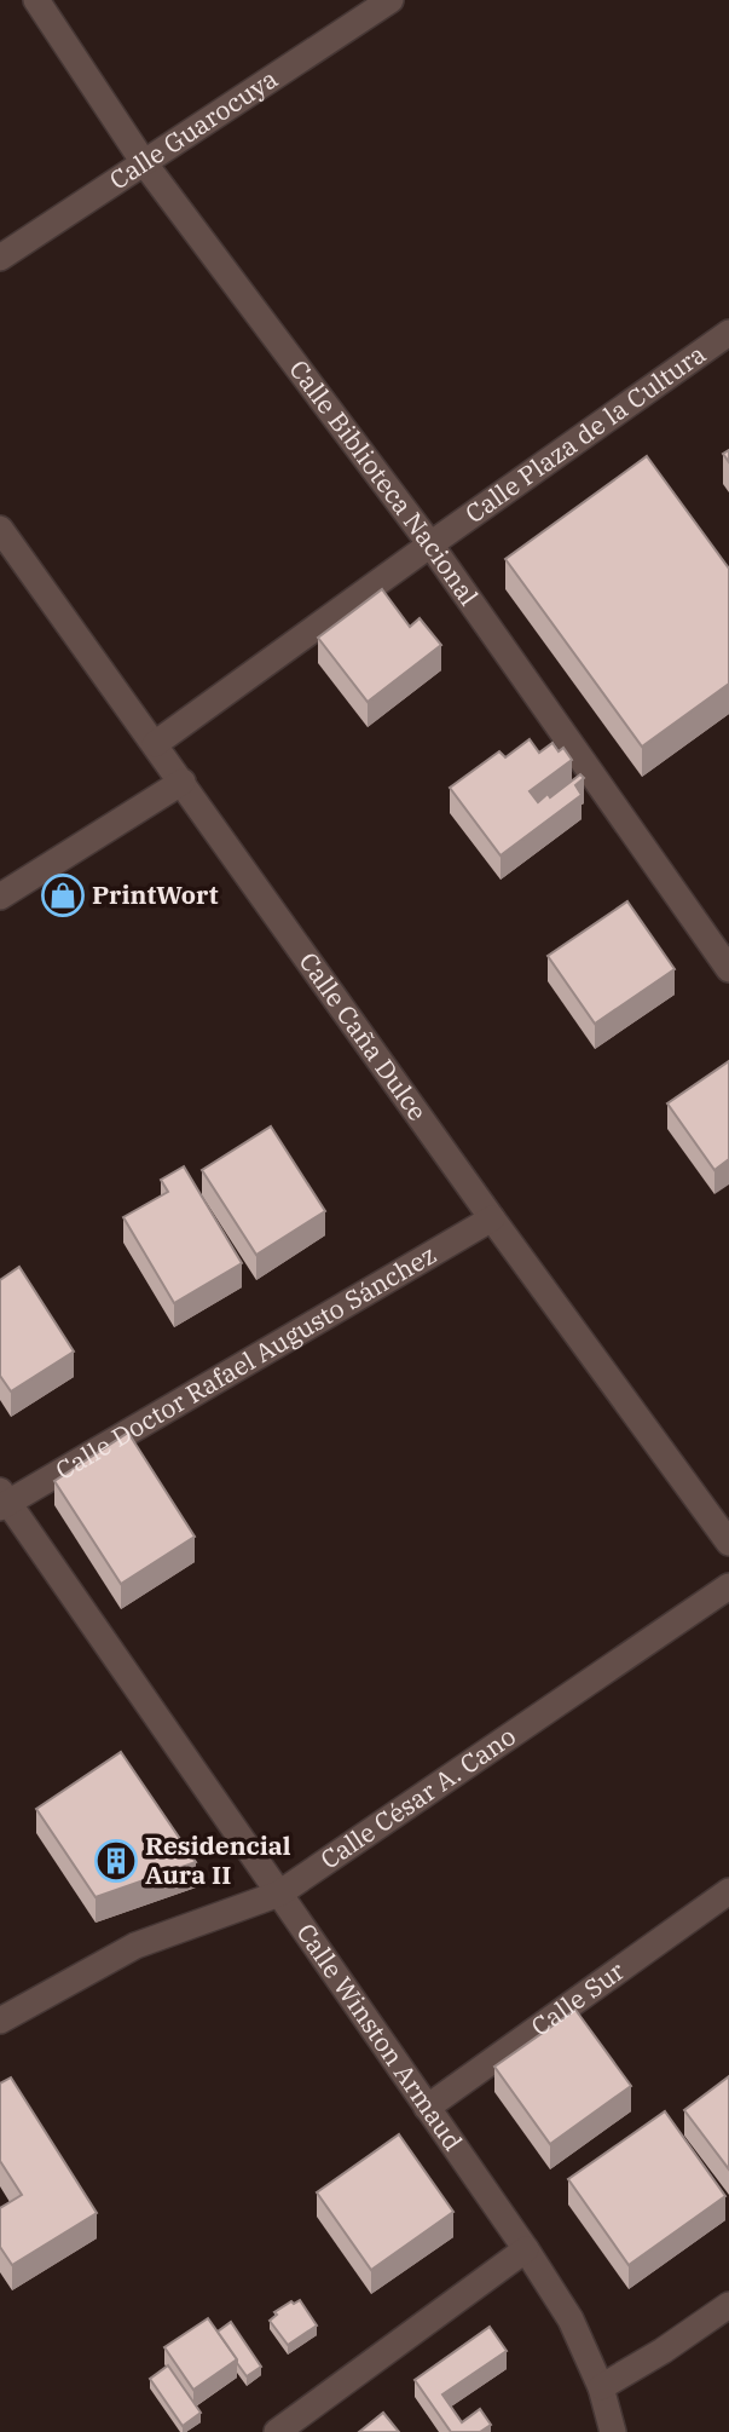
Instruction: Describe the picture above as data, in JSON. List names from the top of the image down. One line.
{"streets":{"street":["Calle Guarocuya","Calle Plaza de la Cultura","Calle Biblioteca Nacional","Calle Caña Dulce","Calle Doctor Rafael Augusto Sánchez","Calle César A. Cano","Calle Sur","Calle Winston Armaud"]},"crossings":[["Calle Guarocuya","Calle Biblioteca Nacional"],["Calle Plaza de la Cultura","Calle Biblioteca Nacional"],["Calle Plaza de la Cultura","Calle Caña Dulce"],["Calle Caña Dulce","Calle Doctor Rafael Augusto Sánchez"],["Calle Doctor Rafael Augusto Sánchez","Calle Winston Armaud"],["Calle César A. Cano","Calle Winston Armaud"],["Calle Sur","Calle Winston Armaud"]],"places":{"shop":["PrintWort"],"building":["Residencial Aura II"]}}
